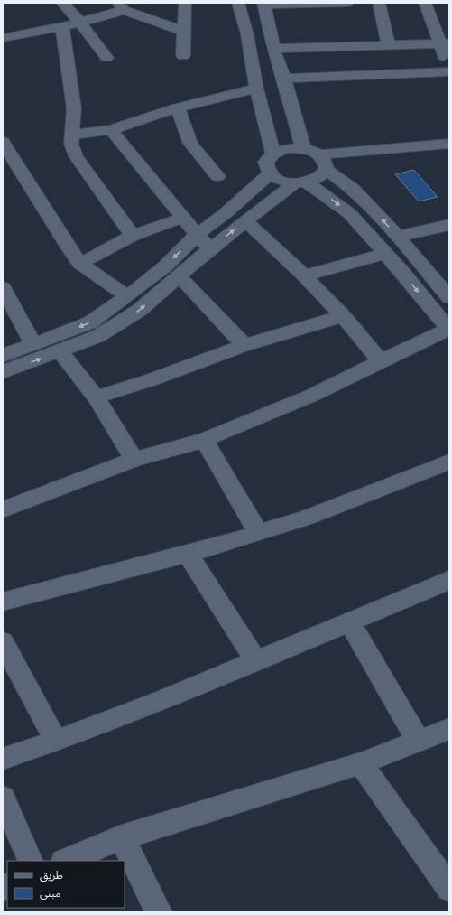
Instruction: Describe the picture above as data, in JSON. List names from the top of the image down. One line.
{"legend":["طريق","مبنى"]}
